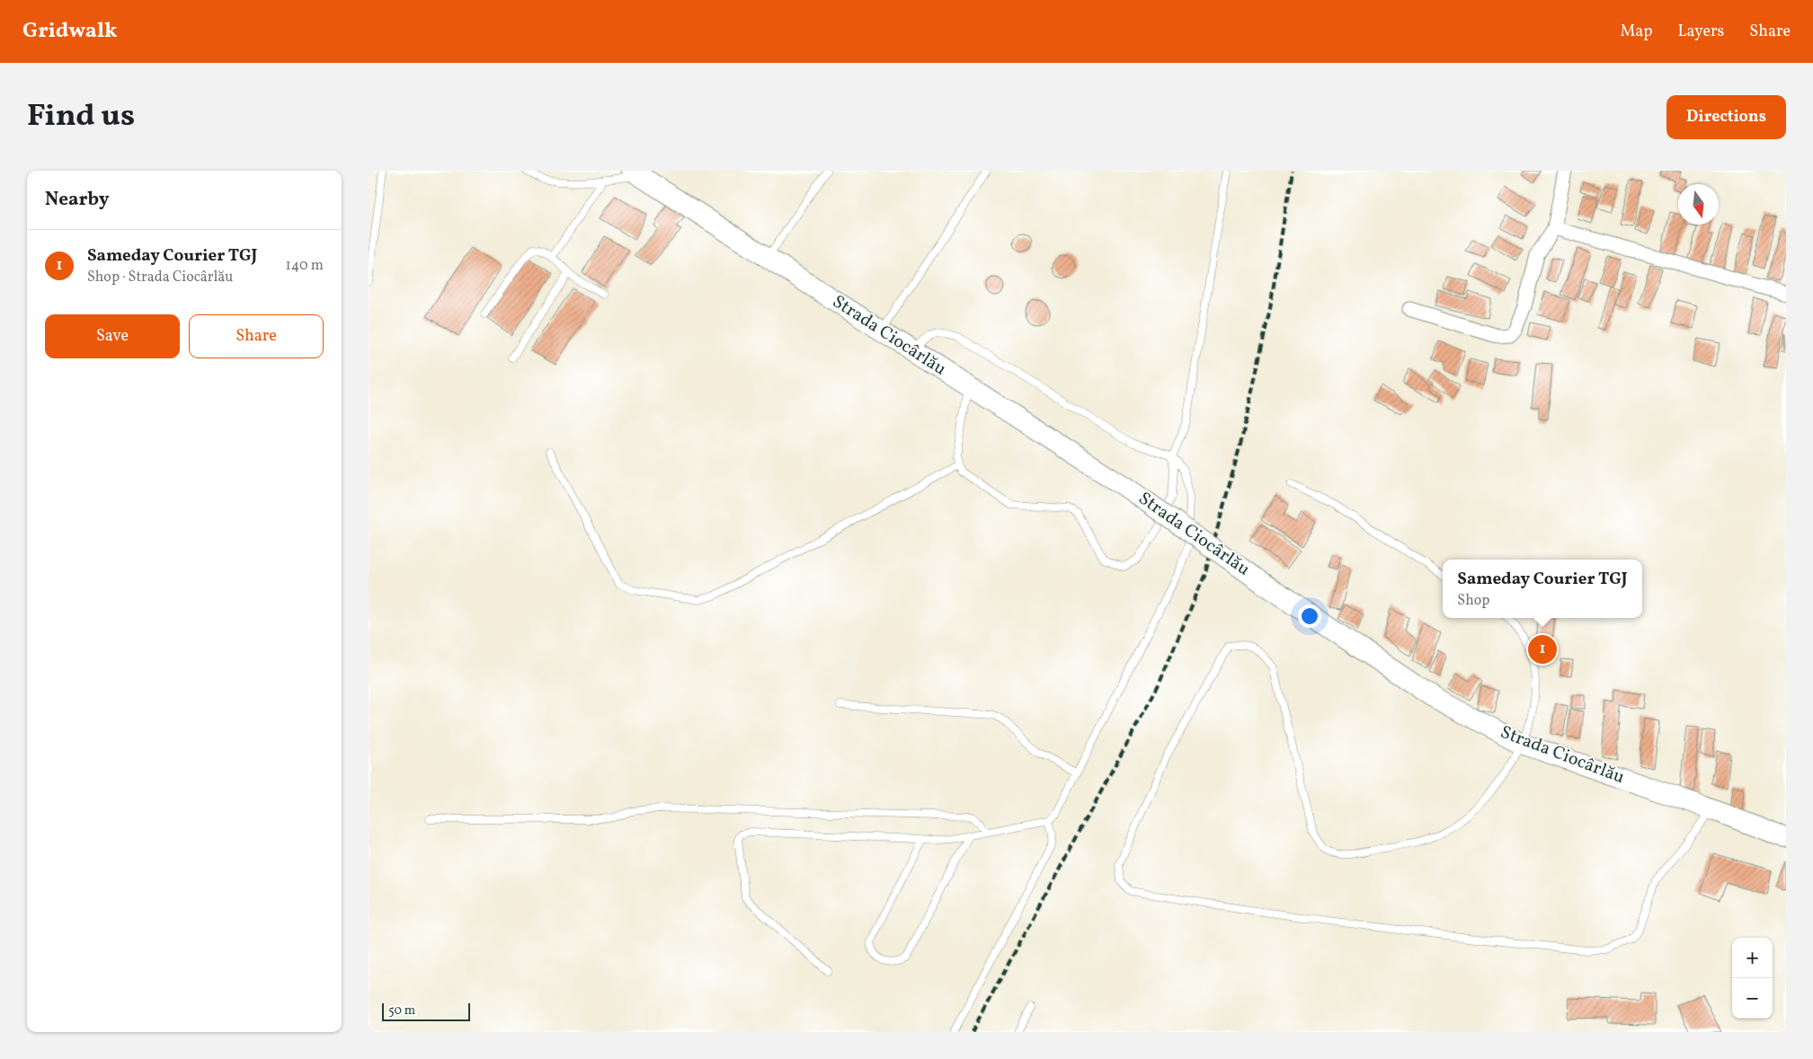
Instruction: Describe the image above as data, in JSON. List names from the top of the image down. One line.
{"streets":{"main road":["Strada Ciocârlău"]},"scale_bar":"50 m","north":"bottom","page":{"header":"Gridwalk","nav":["Map","Layers","Share"],"title":"Find us","buttons":["Directions",["Save","Share"]],"heading":"Nearby","list":[{"mark":"1","name":"Sameday Courier TGJ","note":"Shop · Strada Ciocârlău","value":"140 m"}],"popup":["Sameday Courier TGJ","Shop"],"pins":"1","map_buttons":["+","−"],"scale":"50 m"}}
